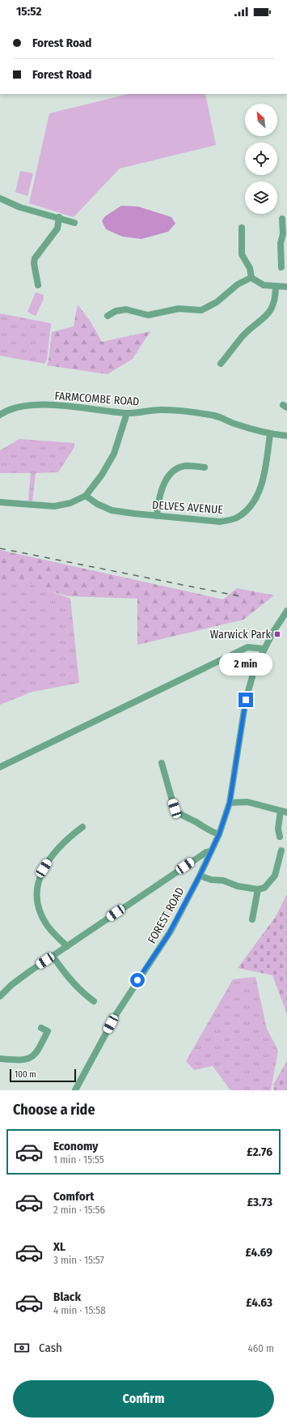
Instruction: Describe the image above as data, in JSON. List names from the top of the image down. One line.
{"streets":{"street":["FARMCOMBE ROAD","DELVES AVENUE","FOREST ROAD"]},"crossings":[["FARMCOMBE ROAD","DELVES AVENUE"]],"places":{"transit":["Warwick Park"]},"scale_bar":"100 m","north":"top left","page":{"status":"15:52","banner":["Forest Road","Forest Road"],"bubble":"2 min","scale":"100 m","heading":"Choose a ride","list":[{"name":"Economy","note":"1 min · 15:55","value":"£2.76"},{"name":"Comfort","note":"2 min · 15:56","value":"£3.73"},{"name":"XL","note":"3 min · 15:57","value":"£4.69"},{"name":"Black","note":"4 min · 15:58","value":"£4.63"}],"pay":["Cash","460 m"],"buttons":"Confirm"}}
